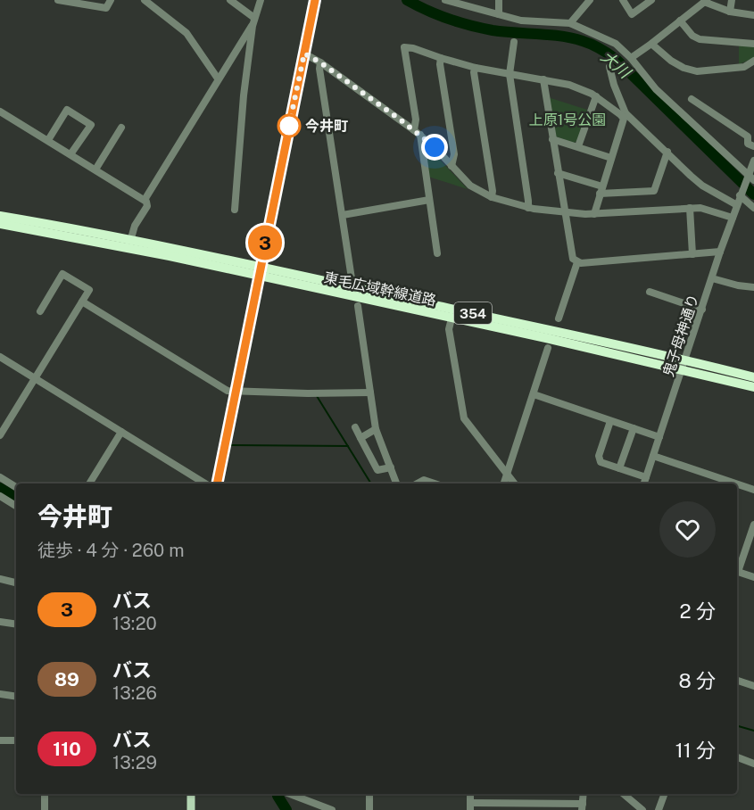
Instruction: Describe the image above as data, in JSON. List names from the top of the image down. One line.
{"streets":{"highway":["東毛広域幹線道路","354"],"street":["鬼子母神通り"]},"crossings":[["東毛広域幹線道路","鬼子母神通り"]],"water":["大川"],"parks":["上原1号公園"],"places":["今井町"],"lines":["bus line 3"],"page":{"on_map":"3","heading":["今井町","徒歩 · 4 分 · 260 m"],"list":[{"mark":"3","name":"バス","note":"13:20","value":"2 分"},{"mark":"89","name":"バス","note":"13:26","value":"8 分"},{"mark":"110","name":"バス","note":"13:29","value":"11 分"}]}}
